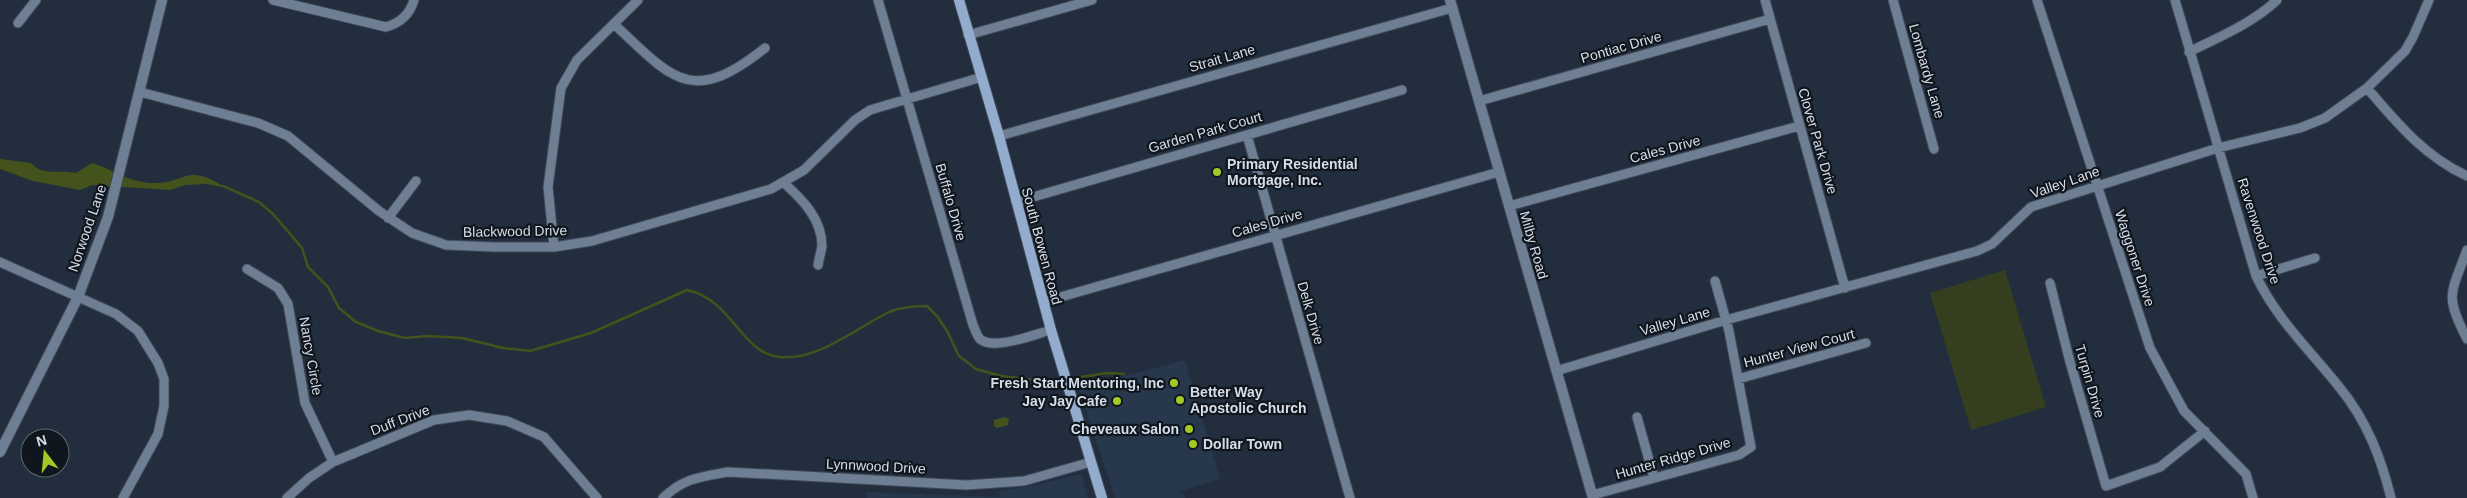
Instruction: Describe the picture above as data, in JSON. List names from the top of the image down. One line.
{"streets":{"main road":["South Bowen Road"],"street":["Pontiac Drive","Strait Lane","Lombardy Lane","Garden Park Court","Clover Park Drive","Cales Drive","Valley Lane","Buffalo Drive","Norwood Lane","Blackwood Drive","Ravenwood Drive","Milby Road","Waggoner Drive","Delk Drive","Hunter View Court","Nancy Circle","Turpin Drive","Duff Drive","Hunter Ridge Drive","Lynnwood Drive"]},"crossings":[["Pontiac Drive","Clover Park Drive"],["Pontiac Drive","Milby Road"],["Strait Lane","Milby Road"],["Strait Lane","South Bowen Road"],["Garden Park Court","South Bowen Road"],["Garden Park Court","Delk Drive"],["Clover Park Drive","Cales Drive"],["Clover Park Drive","Valley Lane"],["Cales Drive","Milby Road"],["Cales Drive","South Bowen Road"],["Cales Drive","Delk Drive"],["Valley Lane","Ravenwood Drive"],["Valley Lane","Milby Road"],["Valley Lane","Waggoner Drive"],["Valley Lane","Hunter Ridge Drive"],["Buffalo Drive","Blackwood Drive"],["Buffalo Drive","South Bowen Road"],["Norwood Lane","Blackwood Drive"],["Blackwood Drive","South Bowen Road"],["Milby Road","Hunter Ridge Drive"],["South Bowen Road","Lynnwood Drive"],["Waggoner Drive","Turpin Drive"],["Hunter View Court","Hunter Ridge Drive"],["Nancy Circle","Duff Drive"]],"places":["Primary Residential Mortgage, Inc.","Fresh Start Mentoring, Inc","Better Way Apostolic Church","Jay Jay Cafe","Cheveaux Salon","Dollar Town"],"north":"top"}
